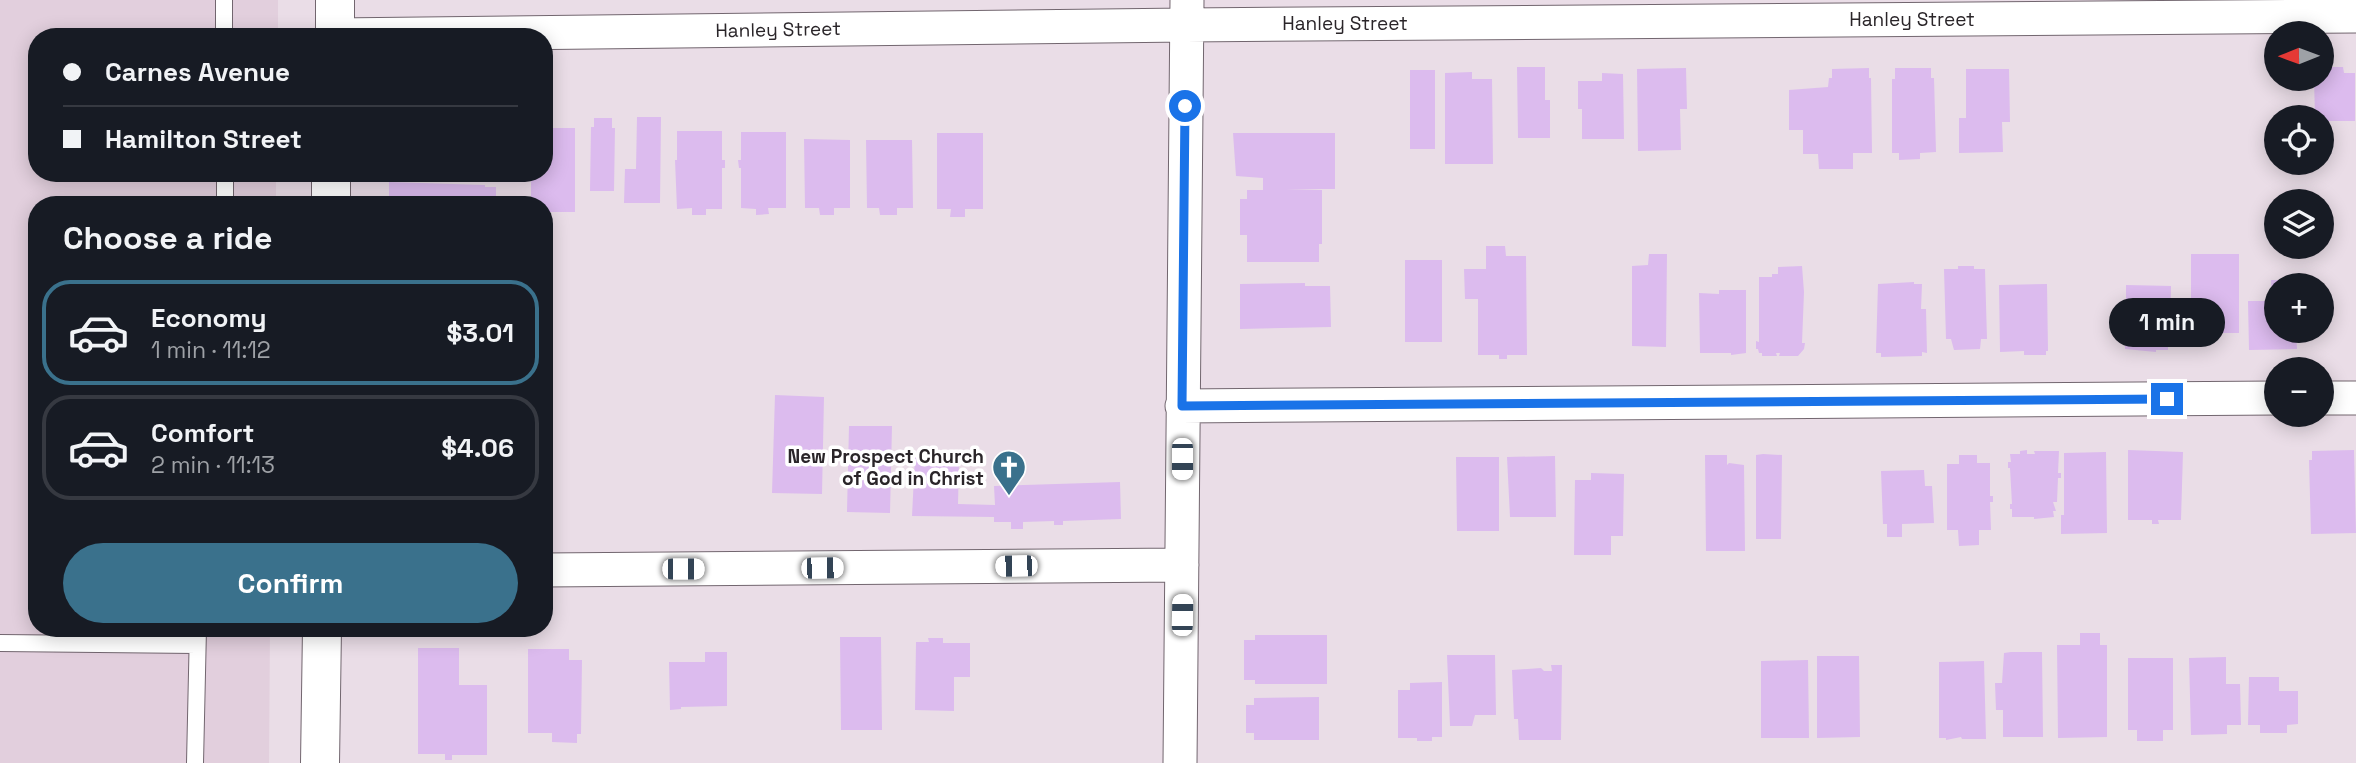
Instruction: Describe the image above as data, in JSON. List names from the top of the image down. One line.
{"streets":{"street":["Hanley Street"]},"places":{"church":["New Prospect Church of God in Christ"]},"north":"left","page":{"map_buttons":["+","−"],"banner":["Carnes Avenue","Hamilton Street"],"heading":"Choose a ride","list":[{"name":"Economy","note":"1 min · 11:12","value":"$3.01"},{"name":"Comfort","note":"2 min · 11:13","value":"$4.06"}],"bubble":"1 min","buttons":"Confirm"}}
